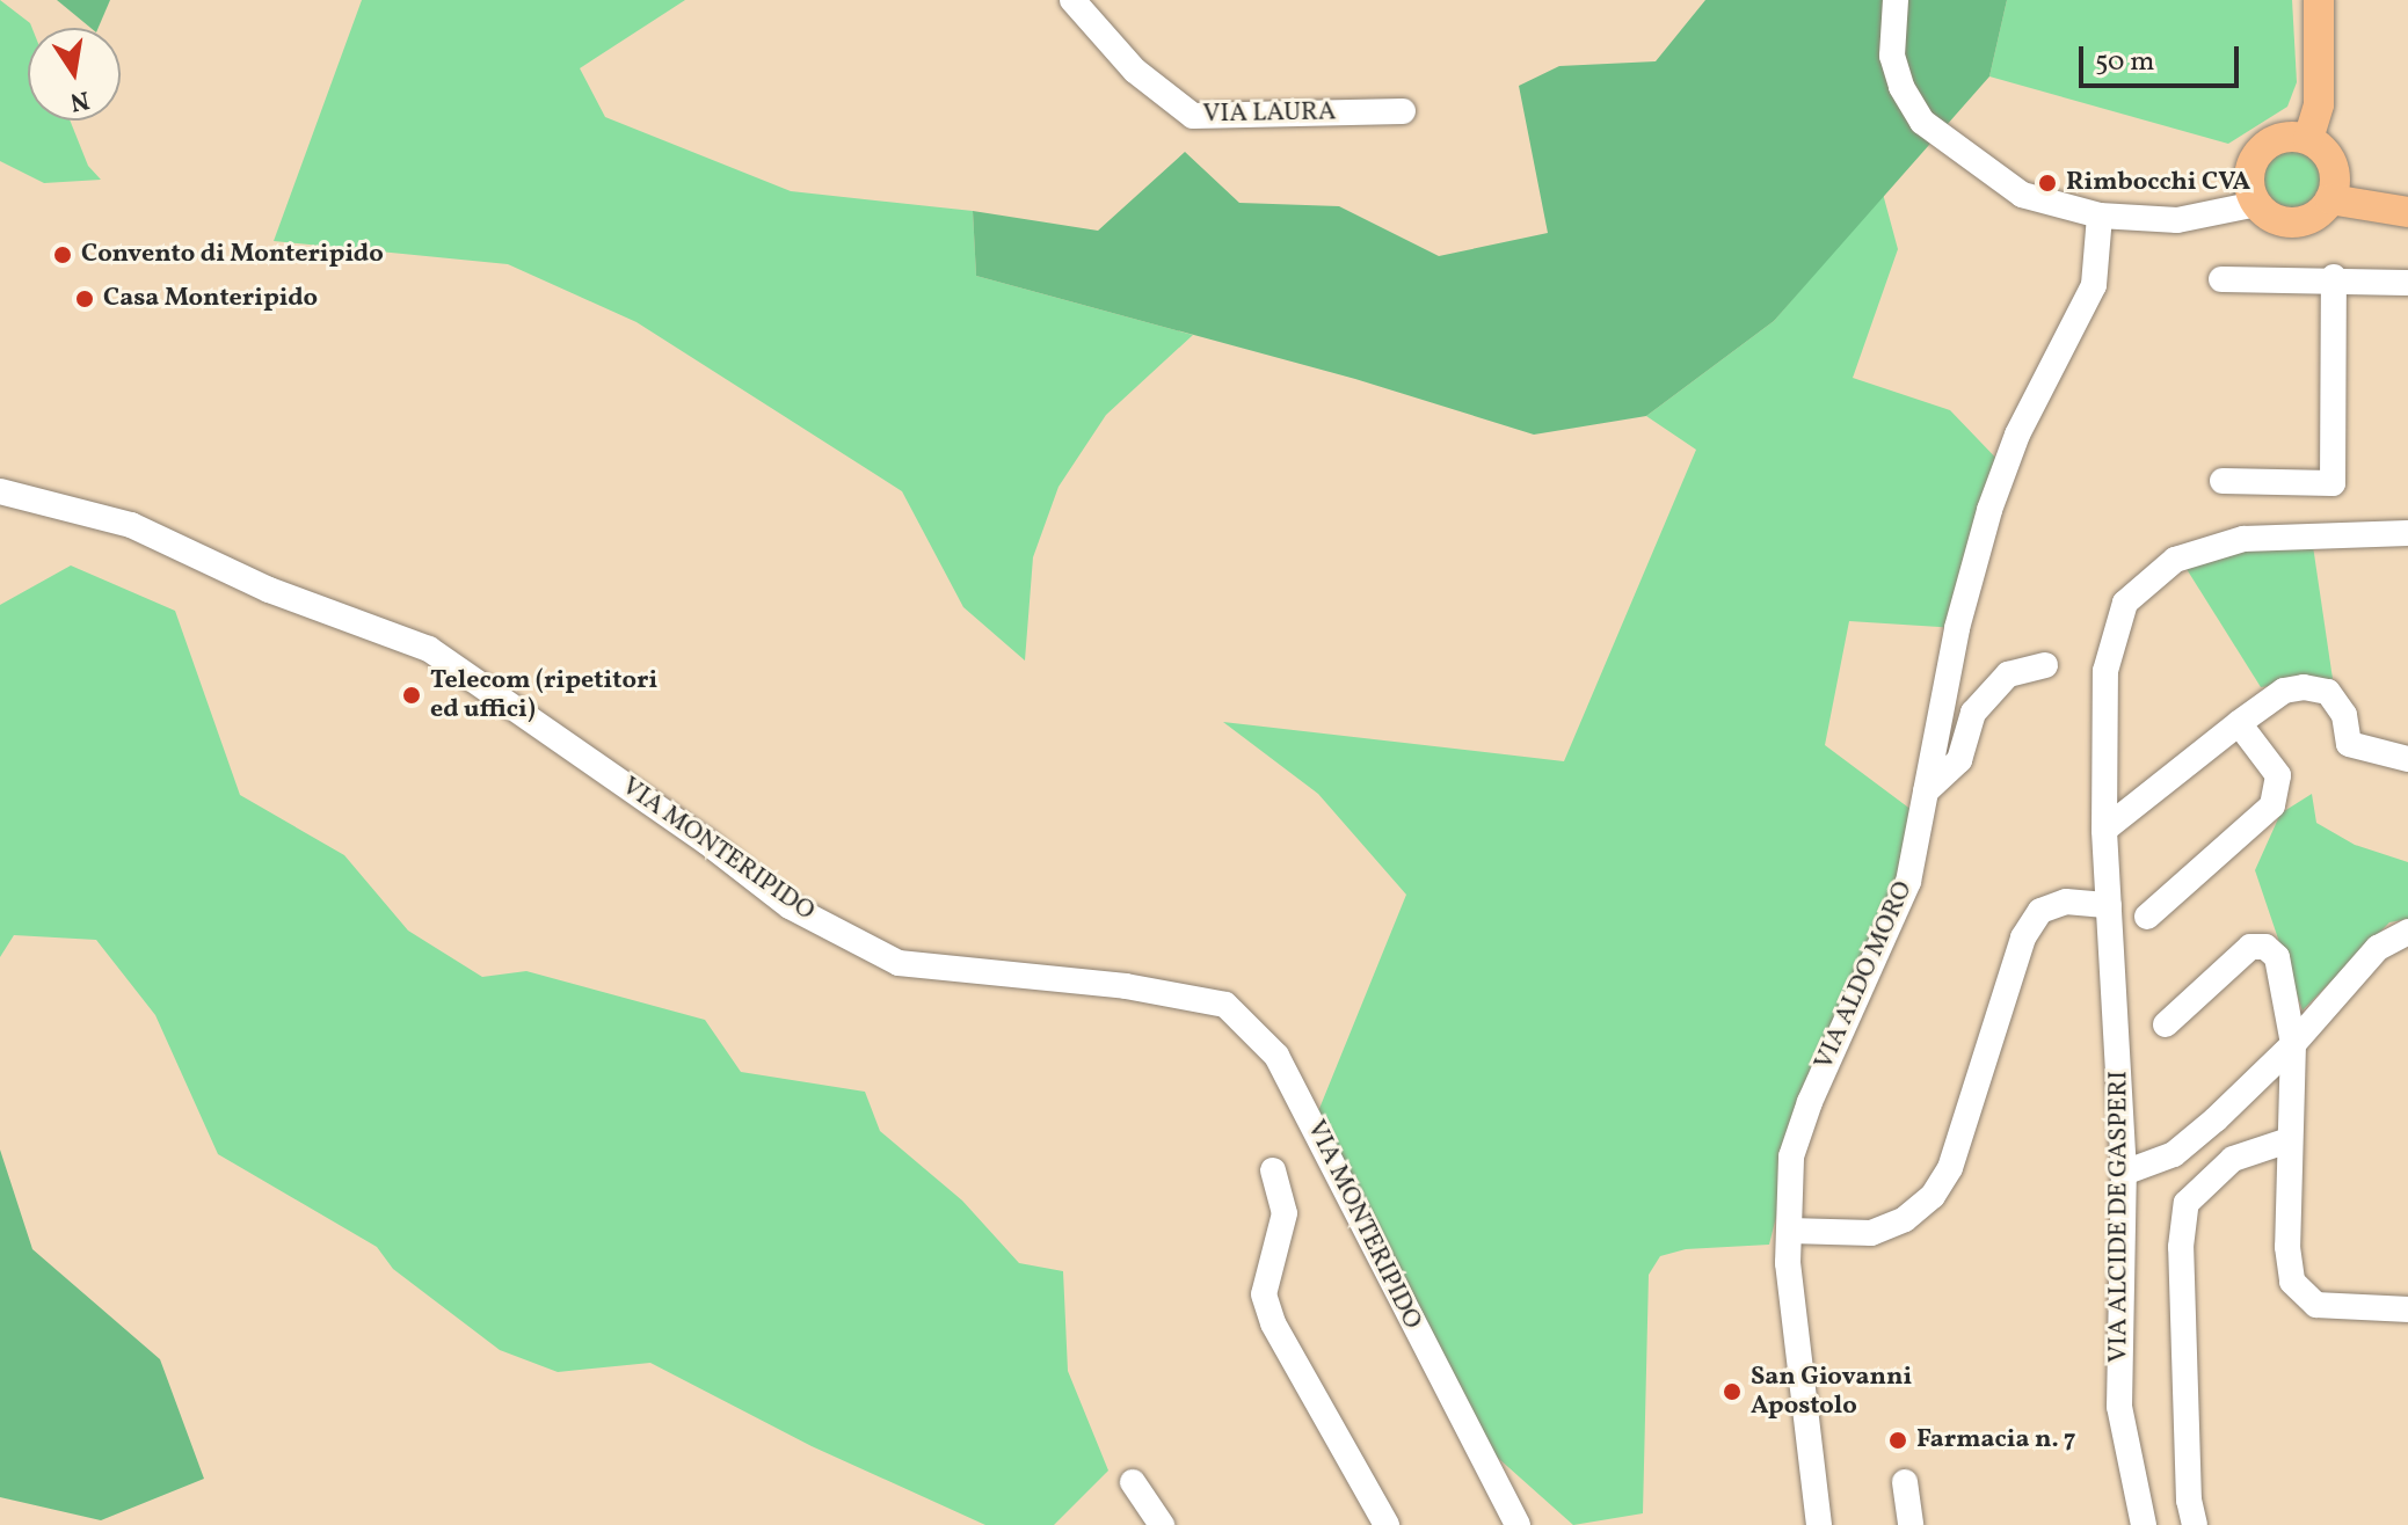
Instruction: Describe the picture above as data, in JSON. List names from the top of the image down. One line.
{"streets":{"street":["VIA LAURA","VIA MONTERIPIDO","VIA ALDO MORO","VIA ALCIDE DE GASPERI"]},"places":["Rimbocchi CVA","Convento di Monteripido","Casa Monteripido","Telecom (ripetitori ed uffici)","San Giovanni Apostolo","Farmacia n. 7"],"scale_bar":"50 m","north":"bottom"}
